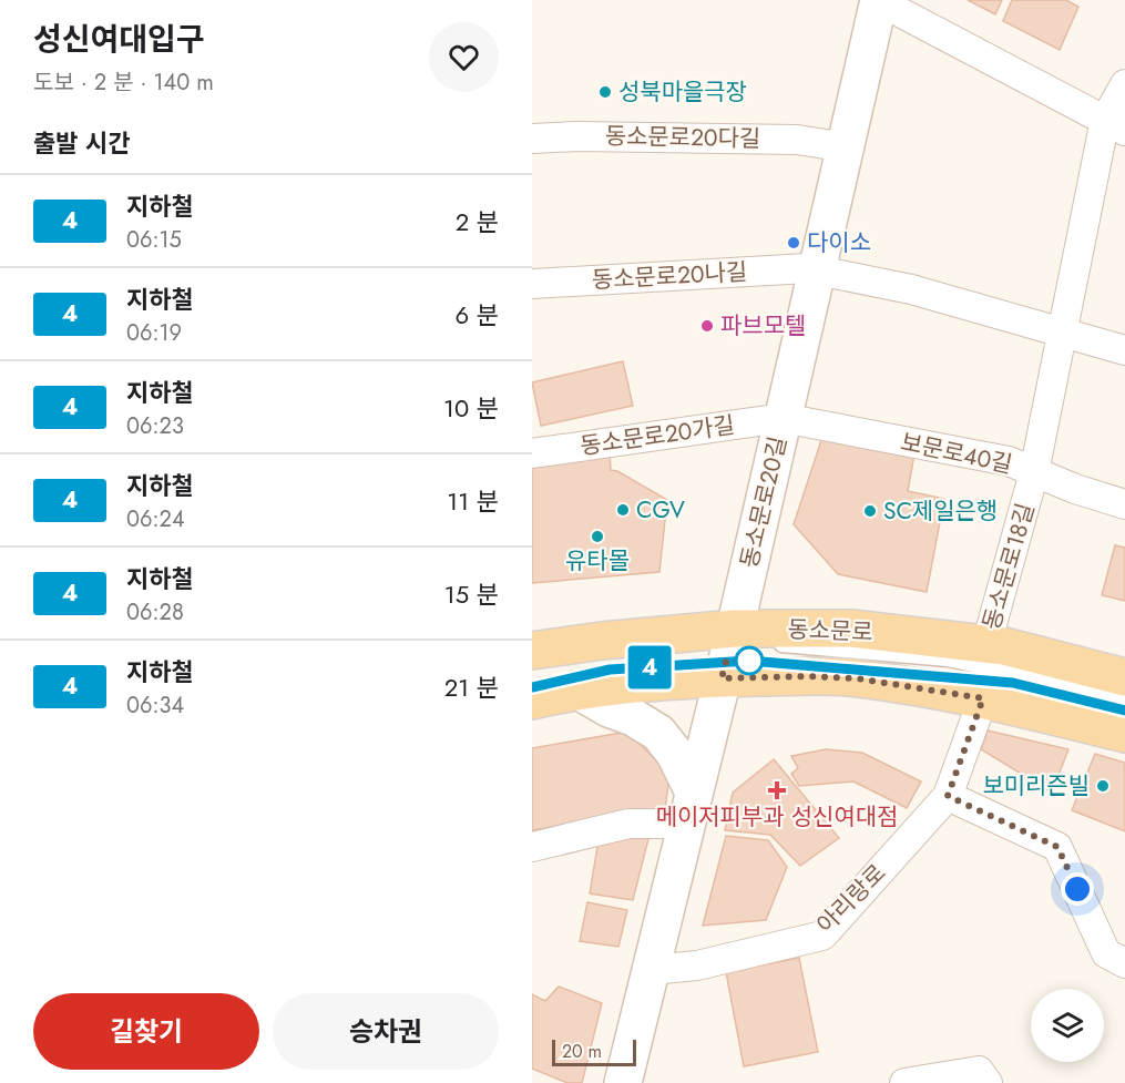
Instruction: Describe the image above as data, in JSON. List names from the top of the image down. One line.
{"streets":{"main road":["동소문로"],"street":["동소문로20다길","동소문로20나길","동소문로20가길","보문로40길","동소문로20길","동소문로18길","아리랑로"]},"crossings":[["동소문로20다길","동소문로20길"],["동소문로20나길","동소문로20길"],["동소문로20가길","보문로40길"],["동소문로20가길","동소문로20길"],["보문로40길","동소문로20길"],["보문로40길","동소문로18길"],["동소문로20길","동소문로"],["동소문로18길","동소문로"]],"places":{"other":["성북마을극장","다이소","파브모텔","CGV","SC제일은행","유타몰","보미리즌빌"],"health":["메이저피부과 성신여대점"]},"lines":["metro line 4"],"scale_bar":"20 m","page":{"heading":[["성신여대입구","도보 · 2 분 · 140 m"],"출발 시간"],"on_map":"4","list":[{"mark":"4","name":"지하철","note":"06:15","value":"2 분"},{"mark":"4","name":"지하철","note":"06:19","value":"6 분"},{"mark":"4","name":"지하철","note":"06:23","value":"10 분"},{"mark":"4","name":"지하철","note":"06:24","value":"11 분"},{"mark":"4","name":"지하철","note":"06:28","value":"15 분"},{"mark":"4","name":"지하철","note":"06:34","value":"21 분"}],"buttons":["길찾기","승차권"],"scale":"20 m"}}
